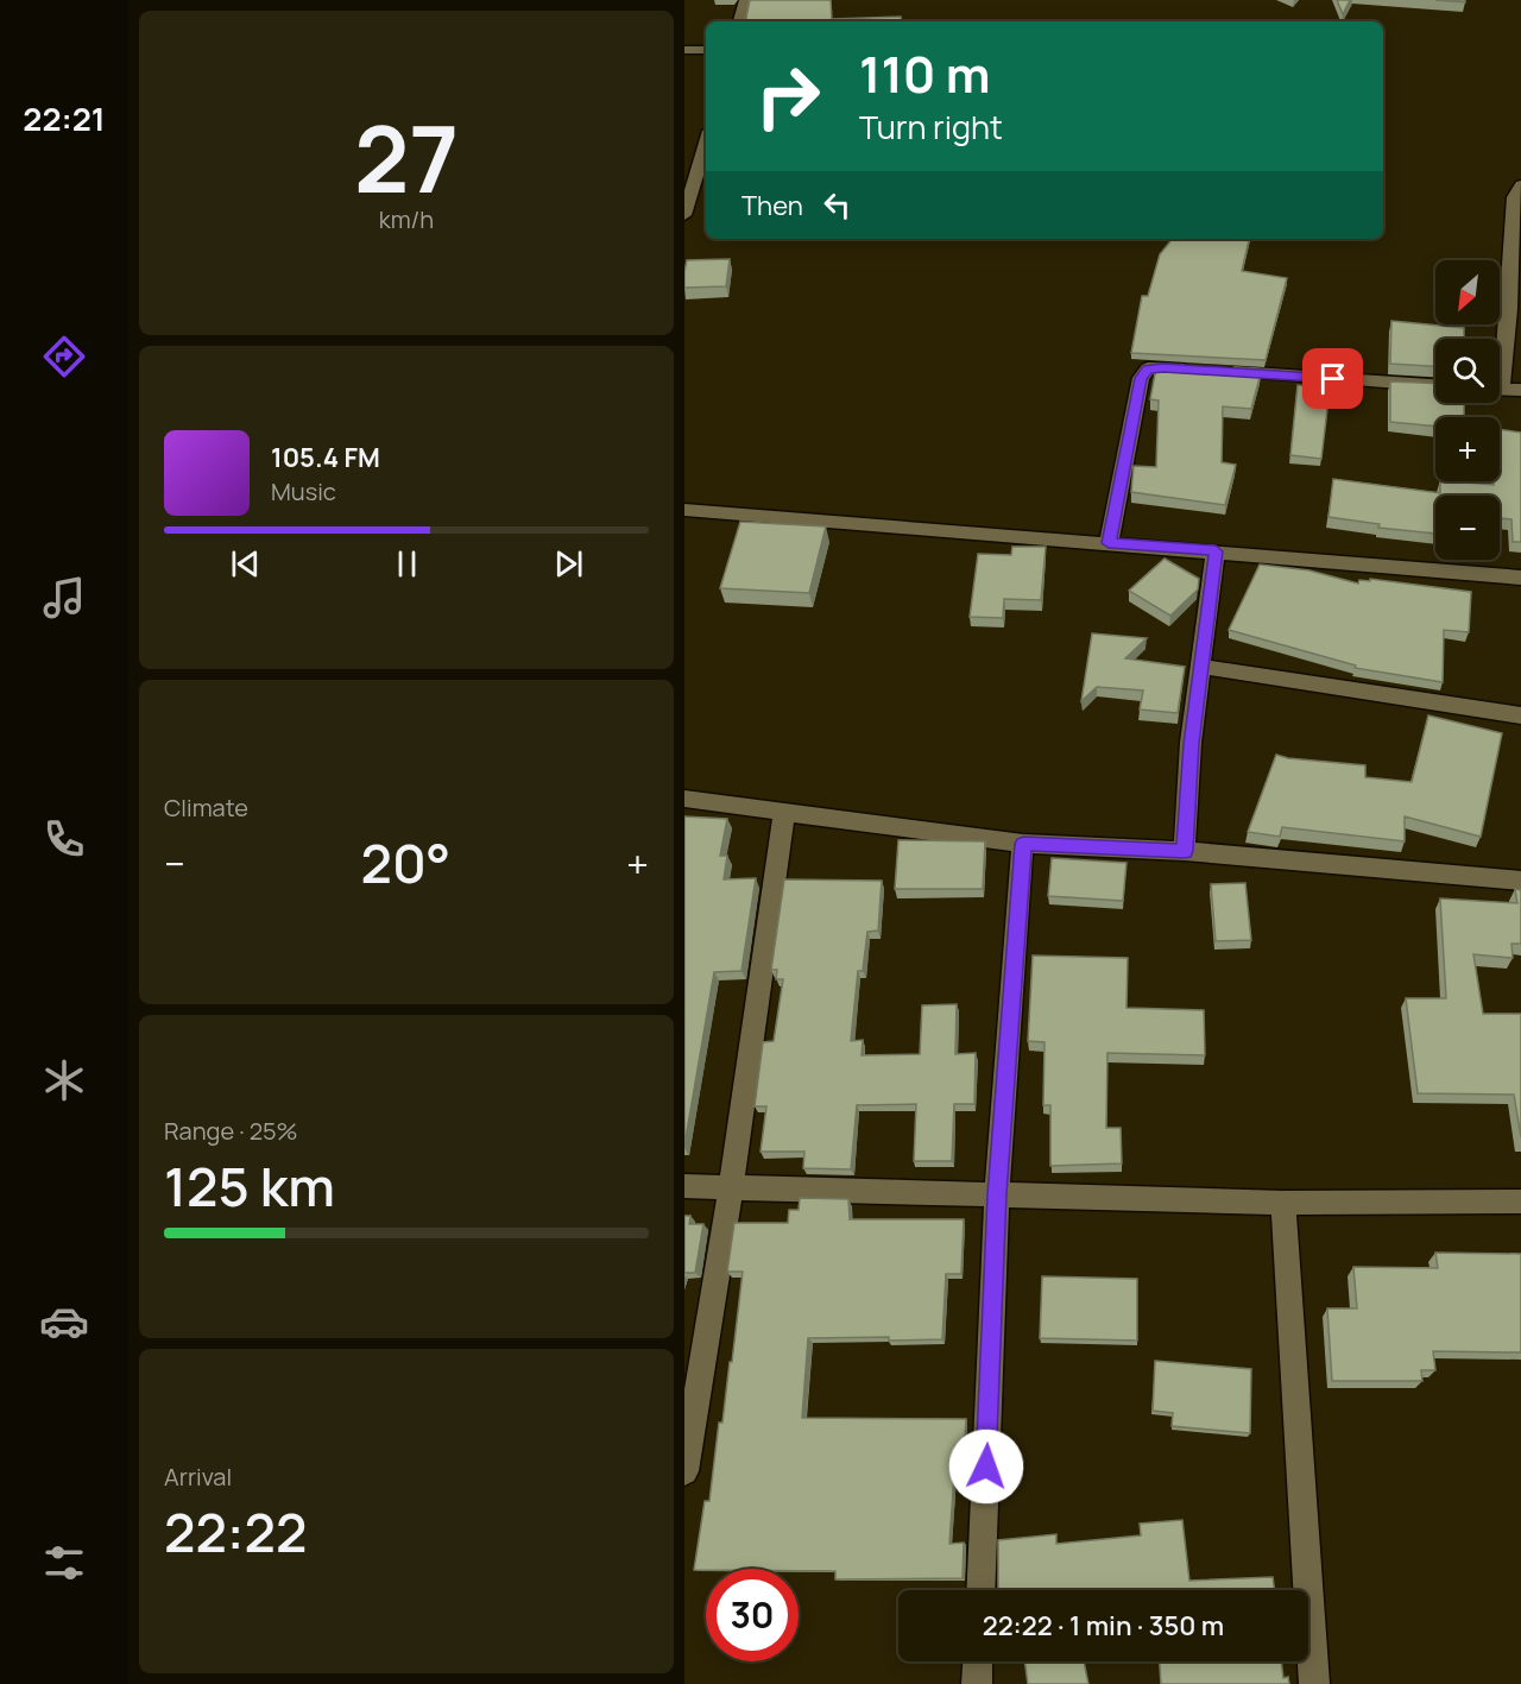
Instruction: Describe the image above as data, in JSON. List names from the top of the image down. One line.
{"north":"bottom left","page":{"tabs":"22:21","tile":[["27","km/h"],"Climate",["Range · 25%","125 km"],["Arrival","22:22"]],"turn":["110 m","Turn right"],"then":"Then","map_buttons":["+","−"],"song":["105.4 FM","Music"],"heat":["−","20°","+"],"limit":"30","trip":"22:22 · 1 min · 350 m"}}
